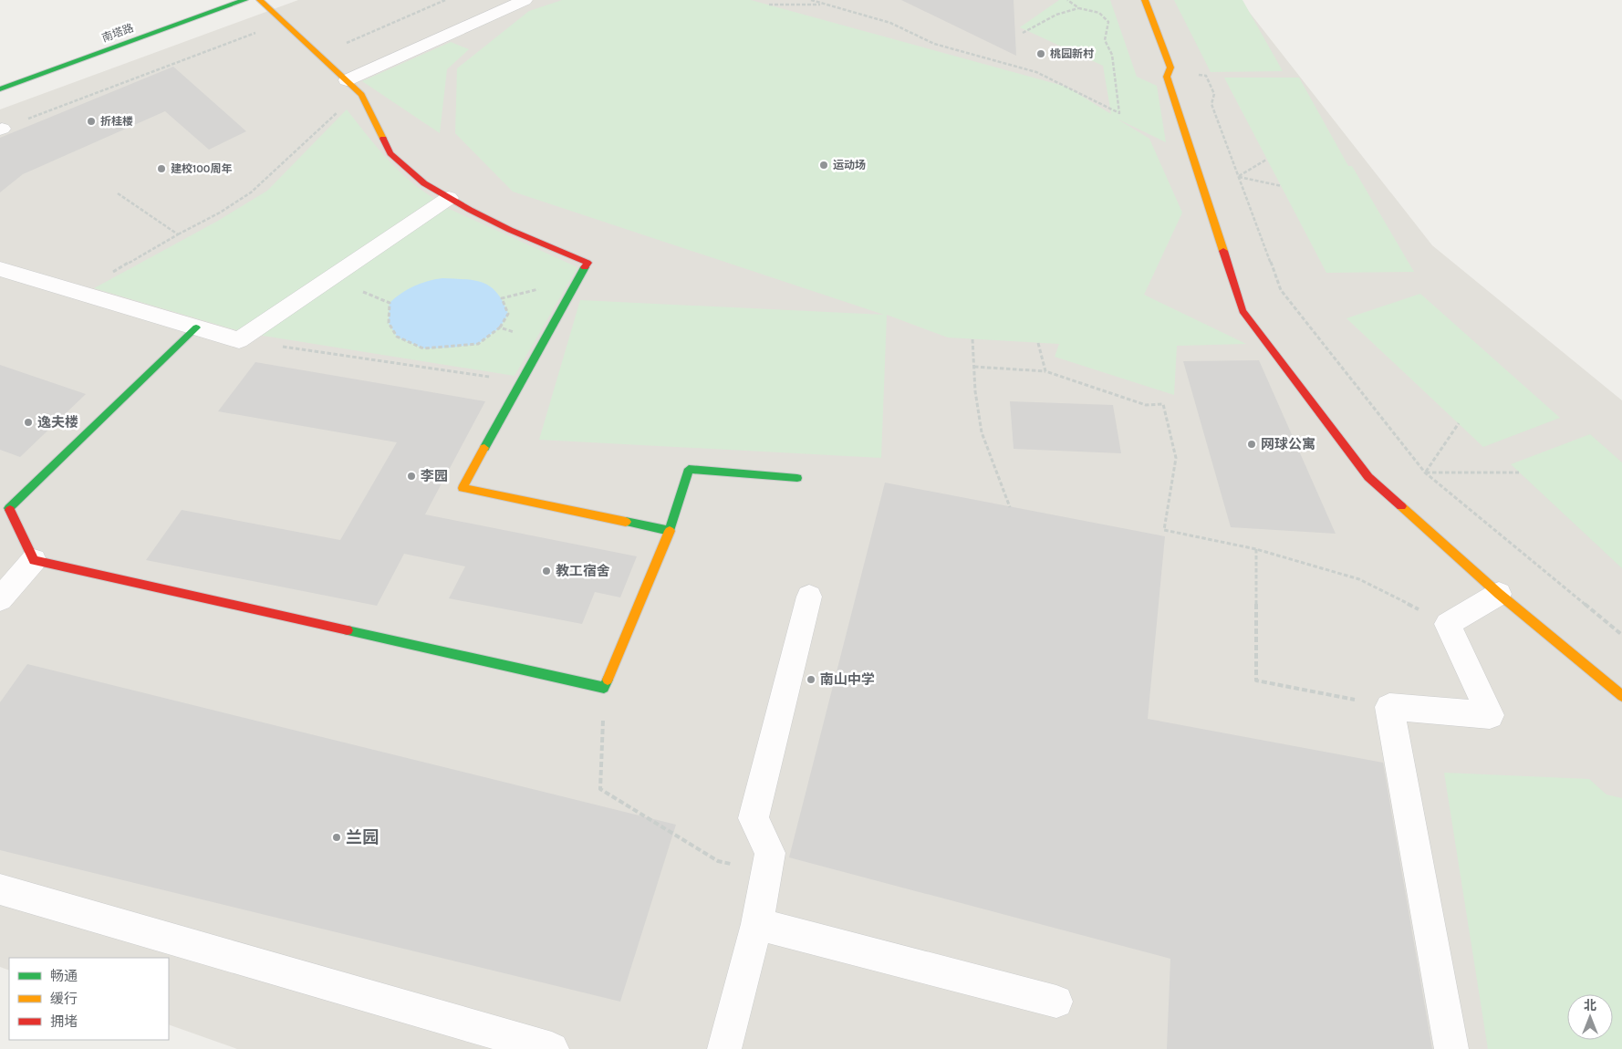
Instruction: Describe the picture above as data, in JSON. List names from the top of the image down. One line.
{"streets":{"street":["南塔路"]},"places":["桃园新村","折桂楼","运动场","建校100周年","逸夫楼","网球公寓","李园","教工宿舍","南山中学","兰园"],"legend":["畅通","缓行","拥堵"],"north":"top"}
